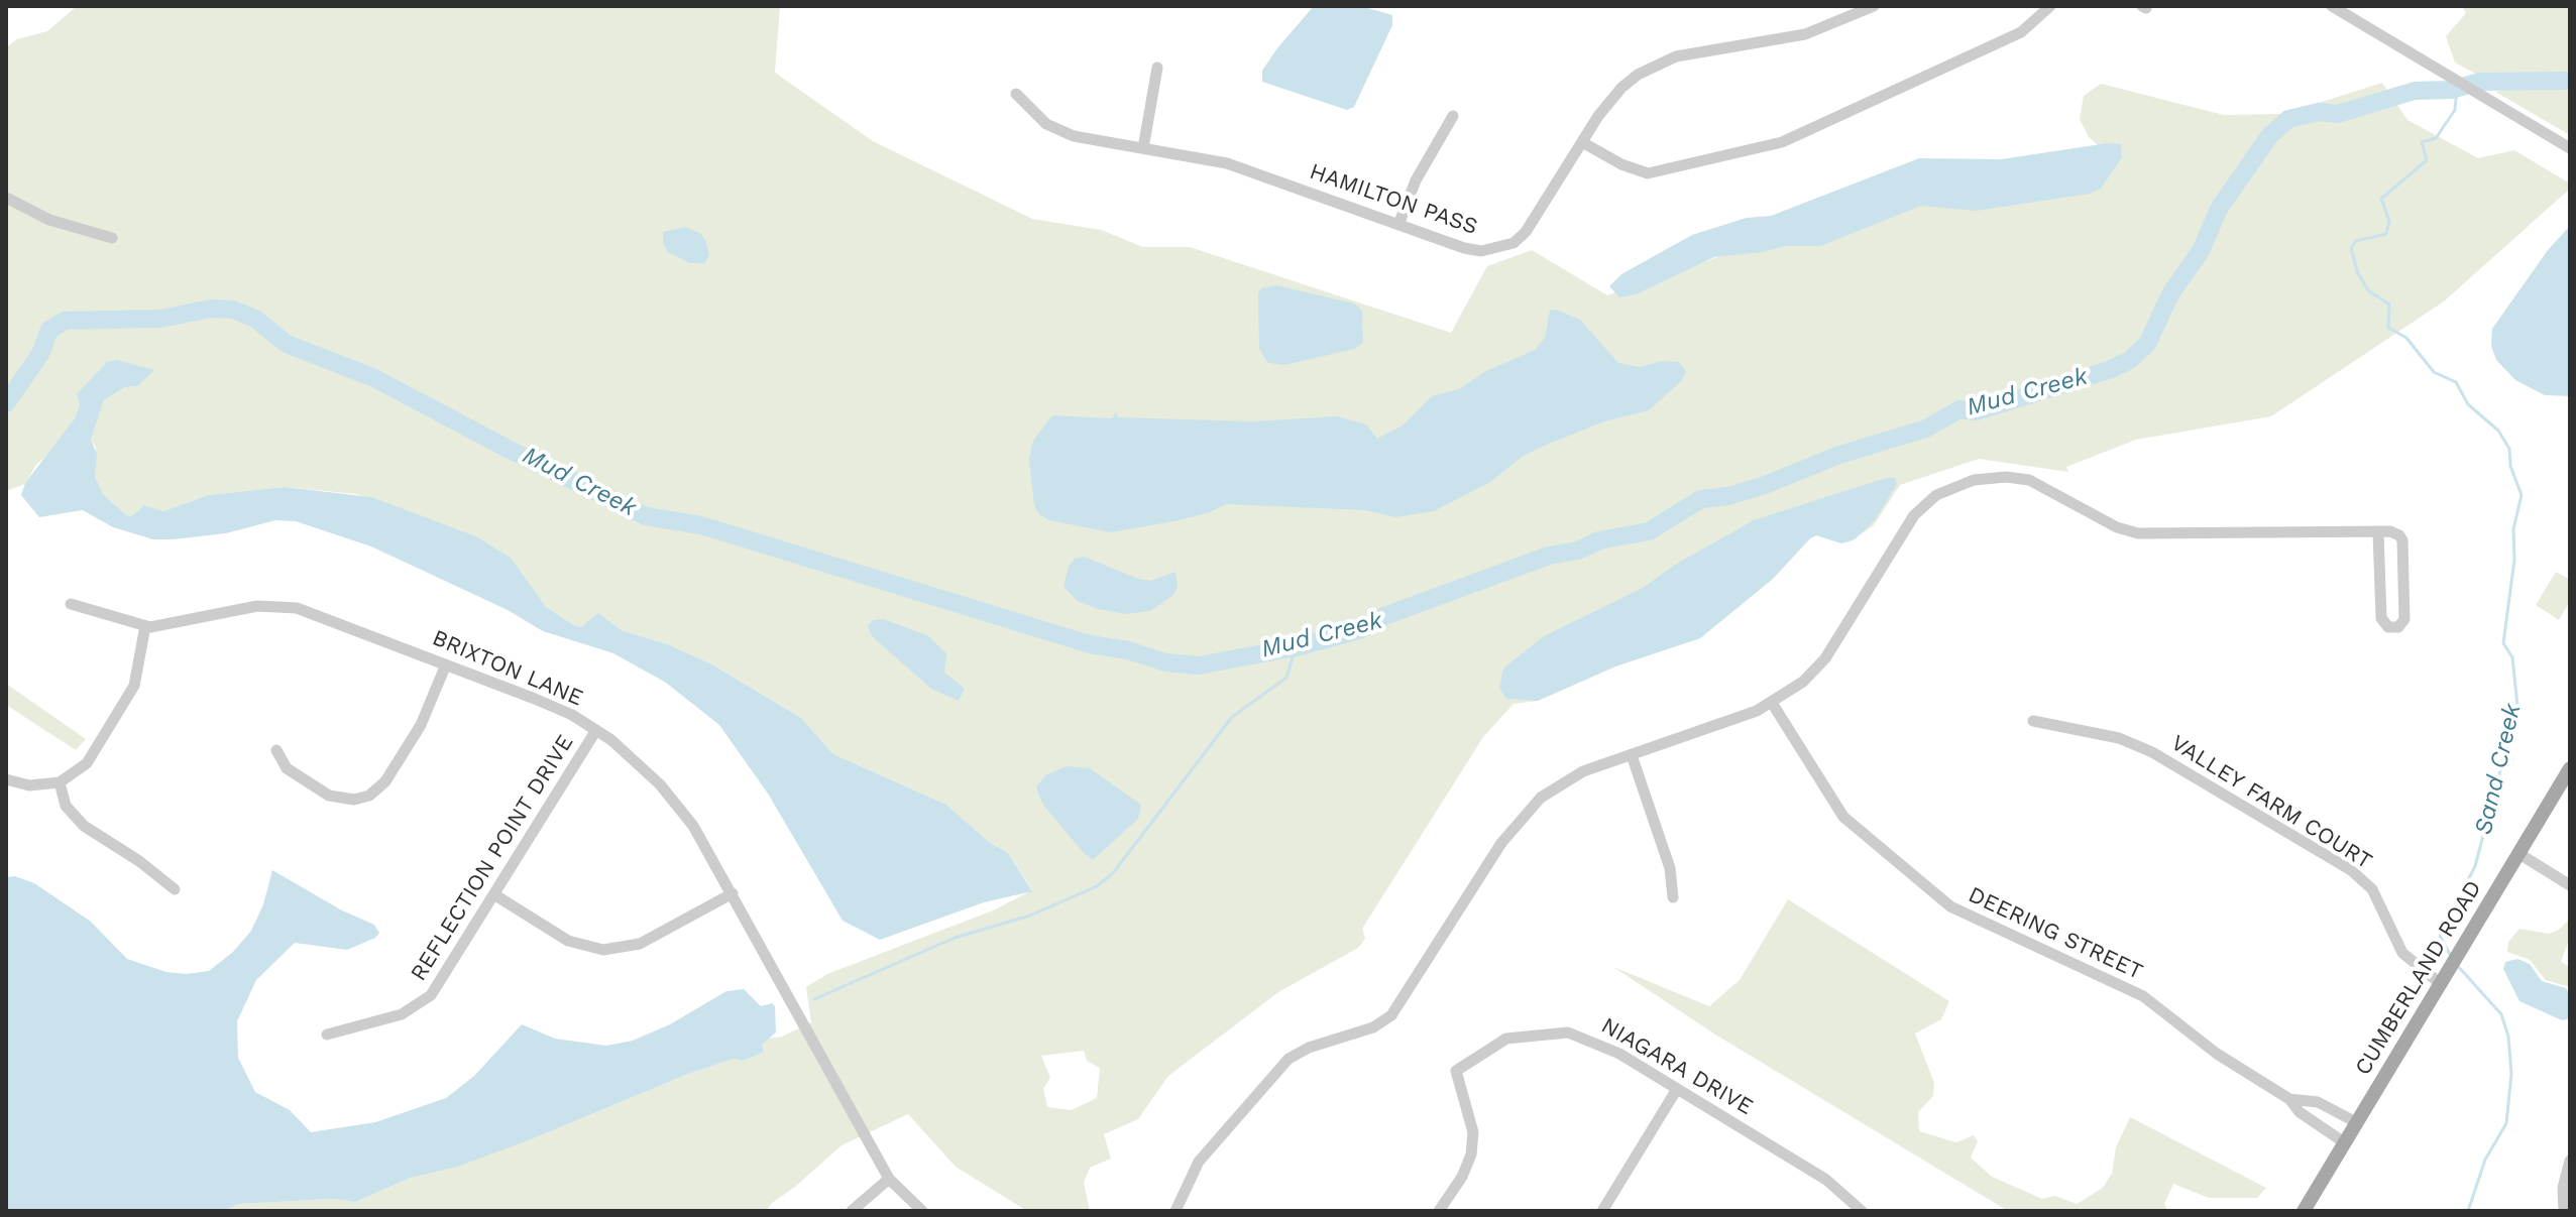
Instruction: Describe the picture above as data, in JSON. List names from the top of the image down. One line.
{"streets":{"main road":["CUMBERLAND ROAD"],"street":["HAMILTON PASS","BRIXTON LANE","VALLEY FARM COURT","REFLECTION POINT DRIVE","DEERING STREET","NIAGARA DRIVE"]},"crossings":[["BRIXTON LANE","REFLECTION POINT DRIVE"],["VALLEY FARM COURT","CUMBERLAND ROAD"],["DEERING STREET","CUMBERLAND ROAD"]],"water":["Mud Creek","Sand Creek"]}
